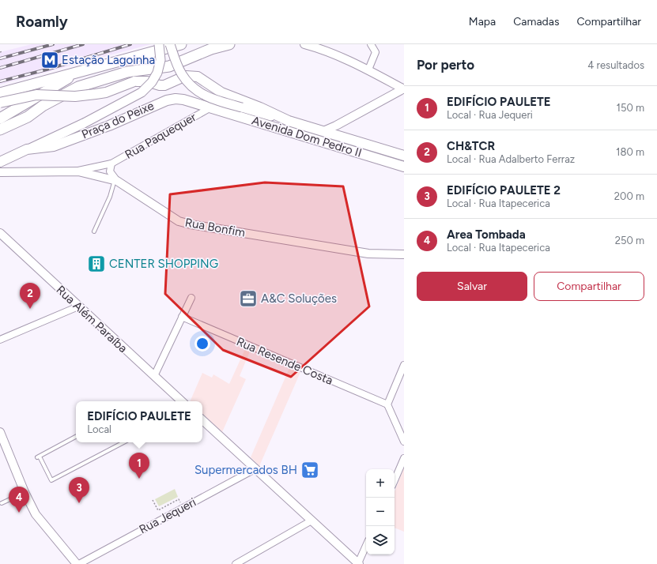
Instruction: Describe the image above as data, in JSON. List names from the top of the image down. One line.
{"streets":{"main road":["Praça do Peixe","Avenida Dom Pedro II"],"street":["Rua Paquequer","Rua Bonfim","Rua Além Paraíba","Rua Resende Costa","Rua Jequeri"]},"crossings":[["Praça do Peixe","Rua Paquequer"],["Praça do Peixe","Avenida Dom Pedro II"],["Rua Paquequer","Avenida Dom Pedro II"],["Rua Paquequer","Rua Bonfim"]],"places":{"metro station":["Estação Lagoinha"],"building":["CENTER SHOPPING"],"office":["A&C Soluções"],"supermarket":["Supermercados BH"]},"page":{"header":"Roamly","nav":["Mapa","Camadas","Compartilhar"],"heading":["Por perto","4 resultados"],"list":[{"mark":"1","name":"EDIFÍCIO PAULETE","note":"Local · Rua Jequeri","value":"150 m"},{"mark":"2","name":"CH&TCR","note":"Local · Rua Adalberto Ferraz","value":"180 m"},{"mark":"3","name":"EDIFÍCIO PAULETE 2","note":"Local · Rua Itapecerica","value":"200 m"},{"mark":"4","name":"Area Tombada","note":"Local · Rua Itapecerica","value":"250 m"}],"buttons":["Salvar","Compartilhar"],"pins":["2","1","3","4"],"popup":["EDIFÍCIO PAULETE","Local"],"map_buttons":["+","−"]}}
